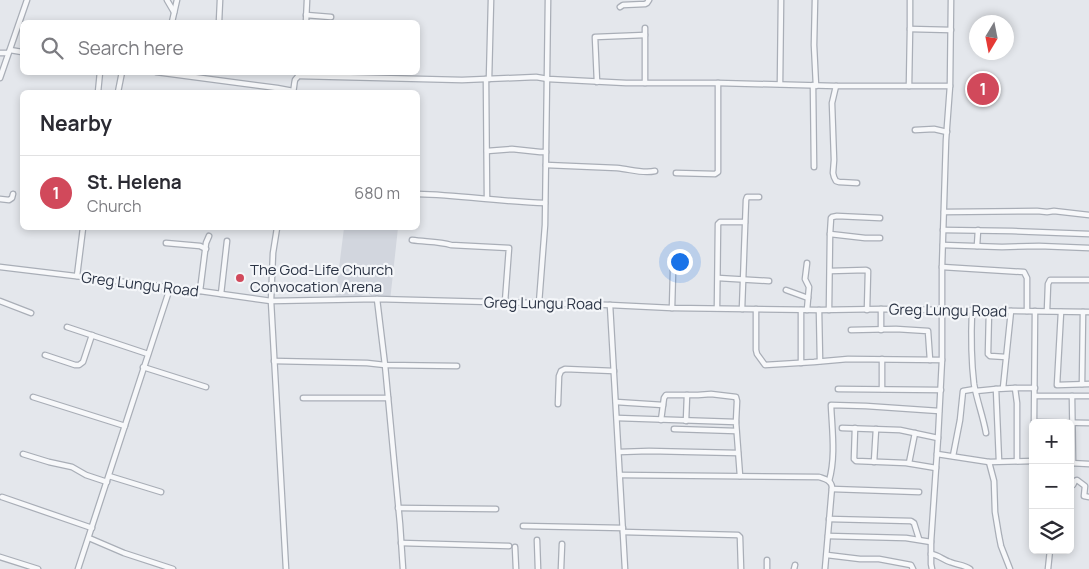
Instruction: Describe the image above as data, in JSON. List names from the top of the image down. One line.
{"streets":{"street":["Greg Lungu Road"]},"places":["The God-Life Church Convocation Arena"],"north":"bottom","page":{"search":"Search here","pins":"1","heading":"Nearby","list":[{"mark":"1","name":"St. Helena","note":"Church","value":"680 m"}],"map_buttons":["+","−"]}}
